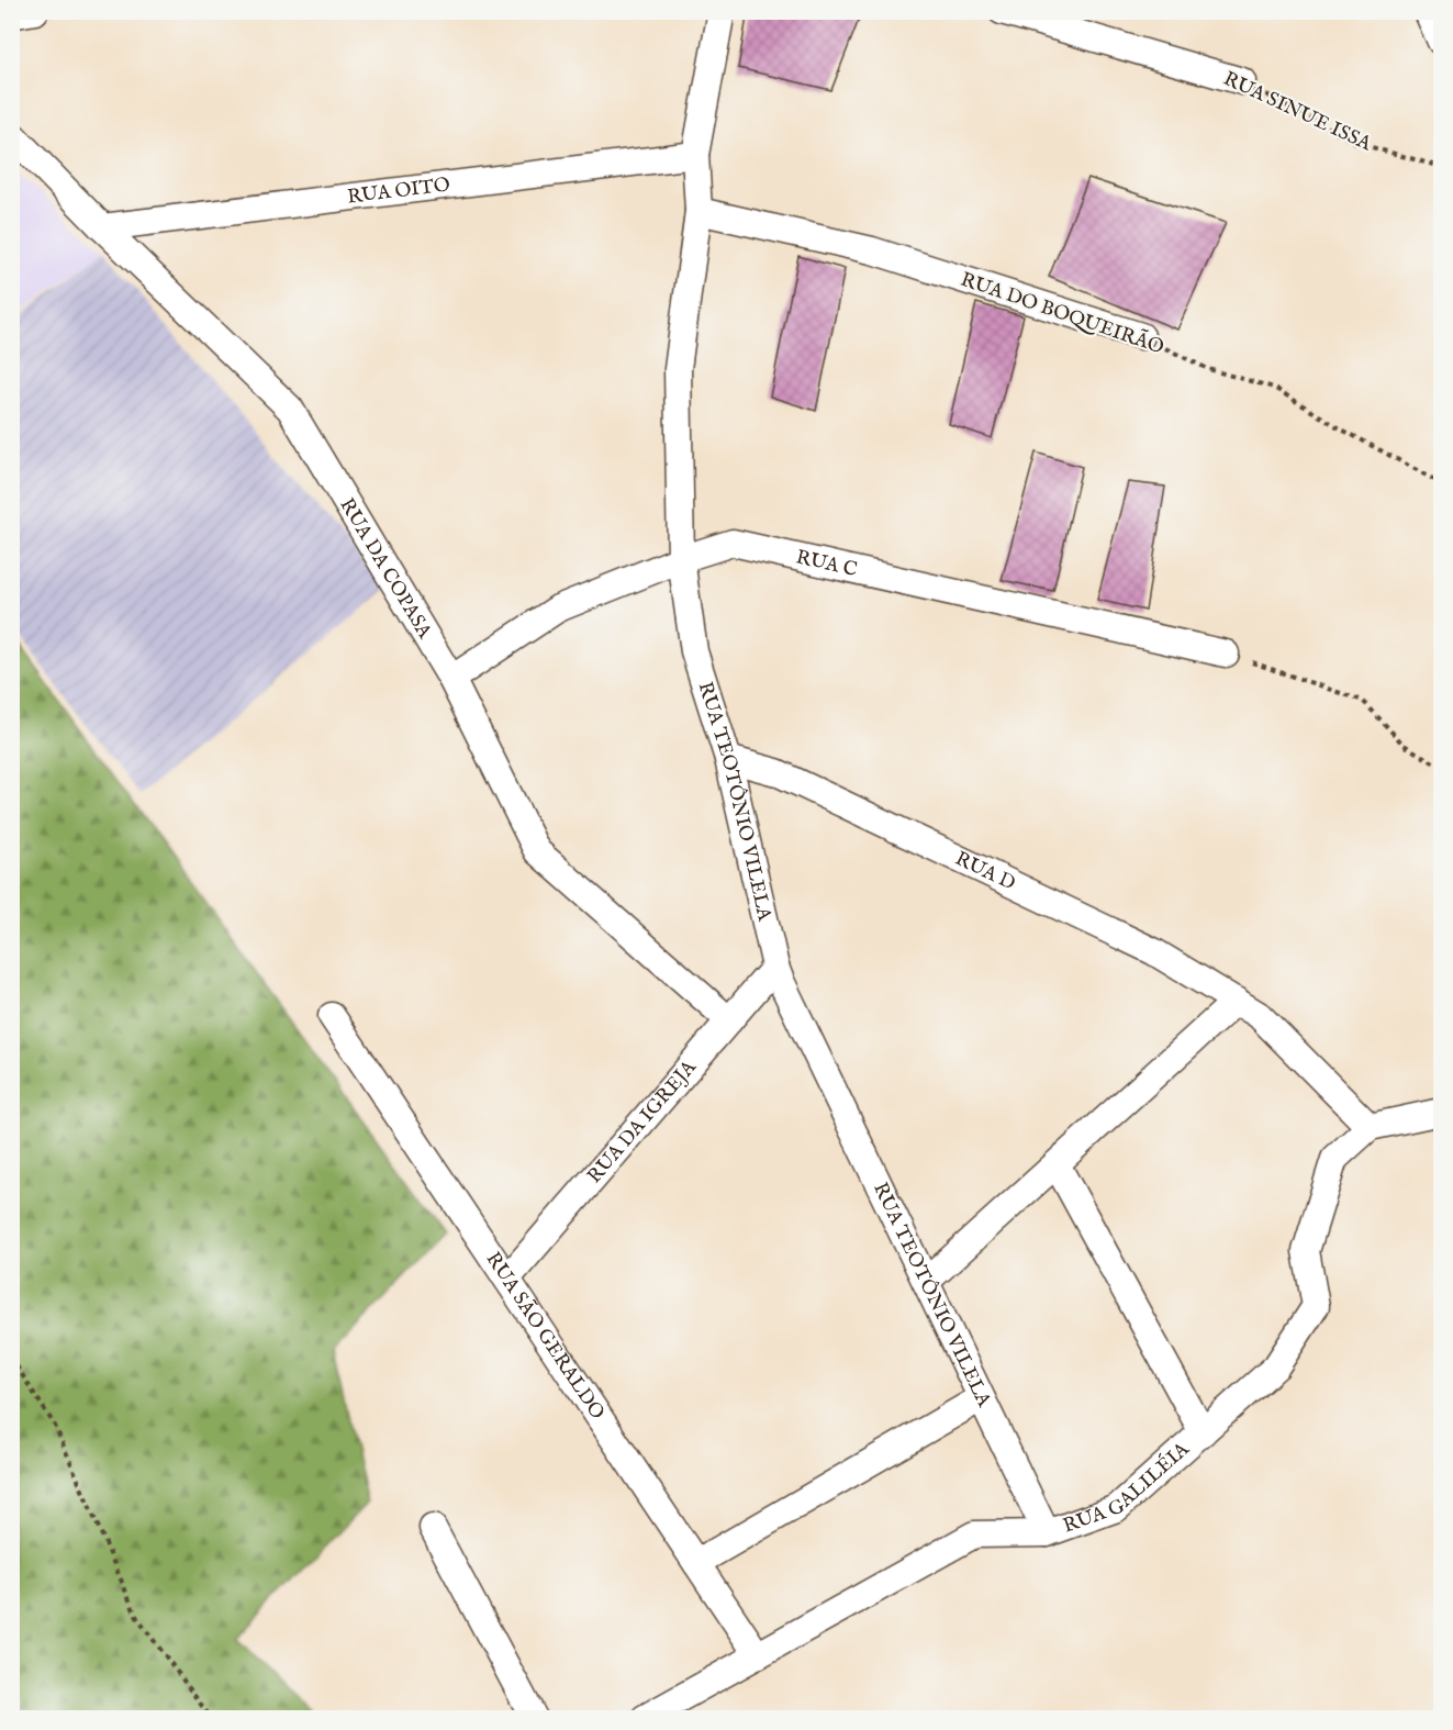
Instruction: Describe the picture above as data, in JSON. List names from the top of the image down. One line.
{"streets":{"street":["RUA SINUE ISSA","RUA OITO","RUA DO BOQUEIRÃO","RUA C","RUA DA COPASA","RUA TEOTÔNIO VILELA","RUA D","RUA DA IGREJA","RUA SÃO GERALDO","RUA GALILÉIA"]},"crossings":[["RUA OITO","RUA DA COPASA"],["RUA OITO","RUA TEOTÔNIO VILELA"],["RUA DO BOQUEIRÃO","RUA TEOTÔNIO VILELA"],["RUA C","RUA DA COPASA"],["RUA C","RUA TEOTÔNIO VILELA"],["RUA DA COPASA","RUA DA IGREJA"],["RUA TEOTÔNIO VILELA","RUA D"],["RUA TEOTÔNIO VILELA","RUA DA IGREJA"],["RUA TEOTÔNIO VILELA","RUA GALILÉIA"],["RUA D","RUA GALILÉIA"],["RUA DA IGREJA","RUA SÃO GERALDO"],["RUA SÃO GERALDO","RUA GALILÉIA"]]}
